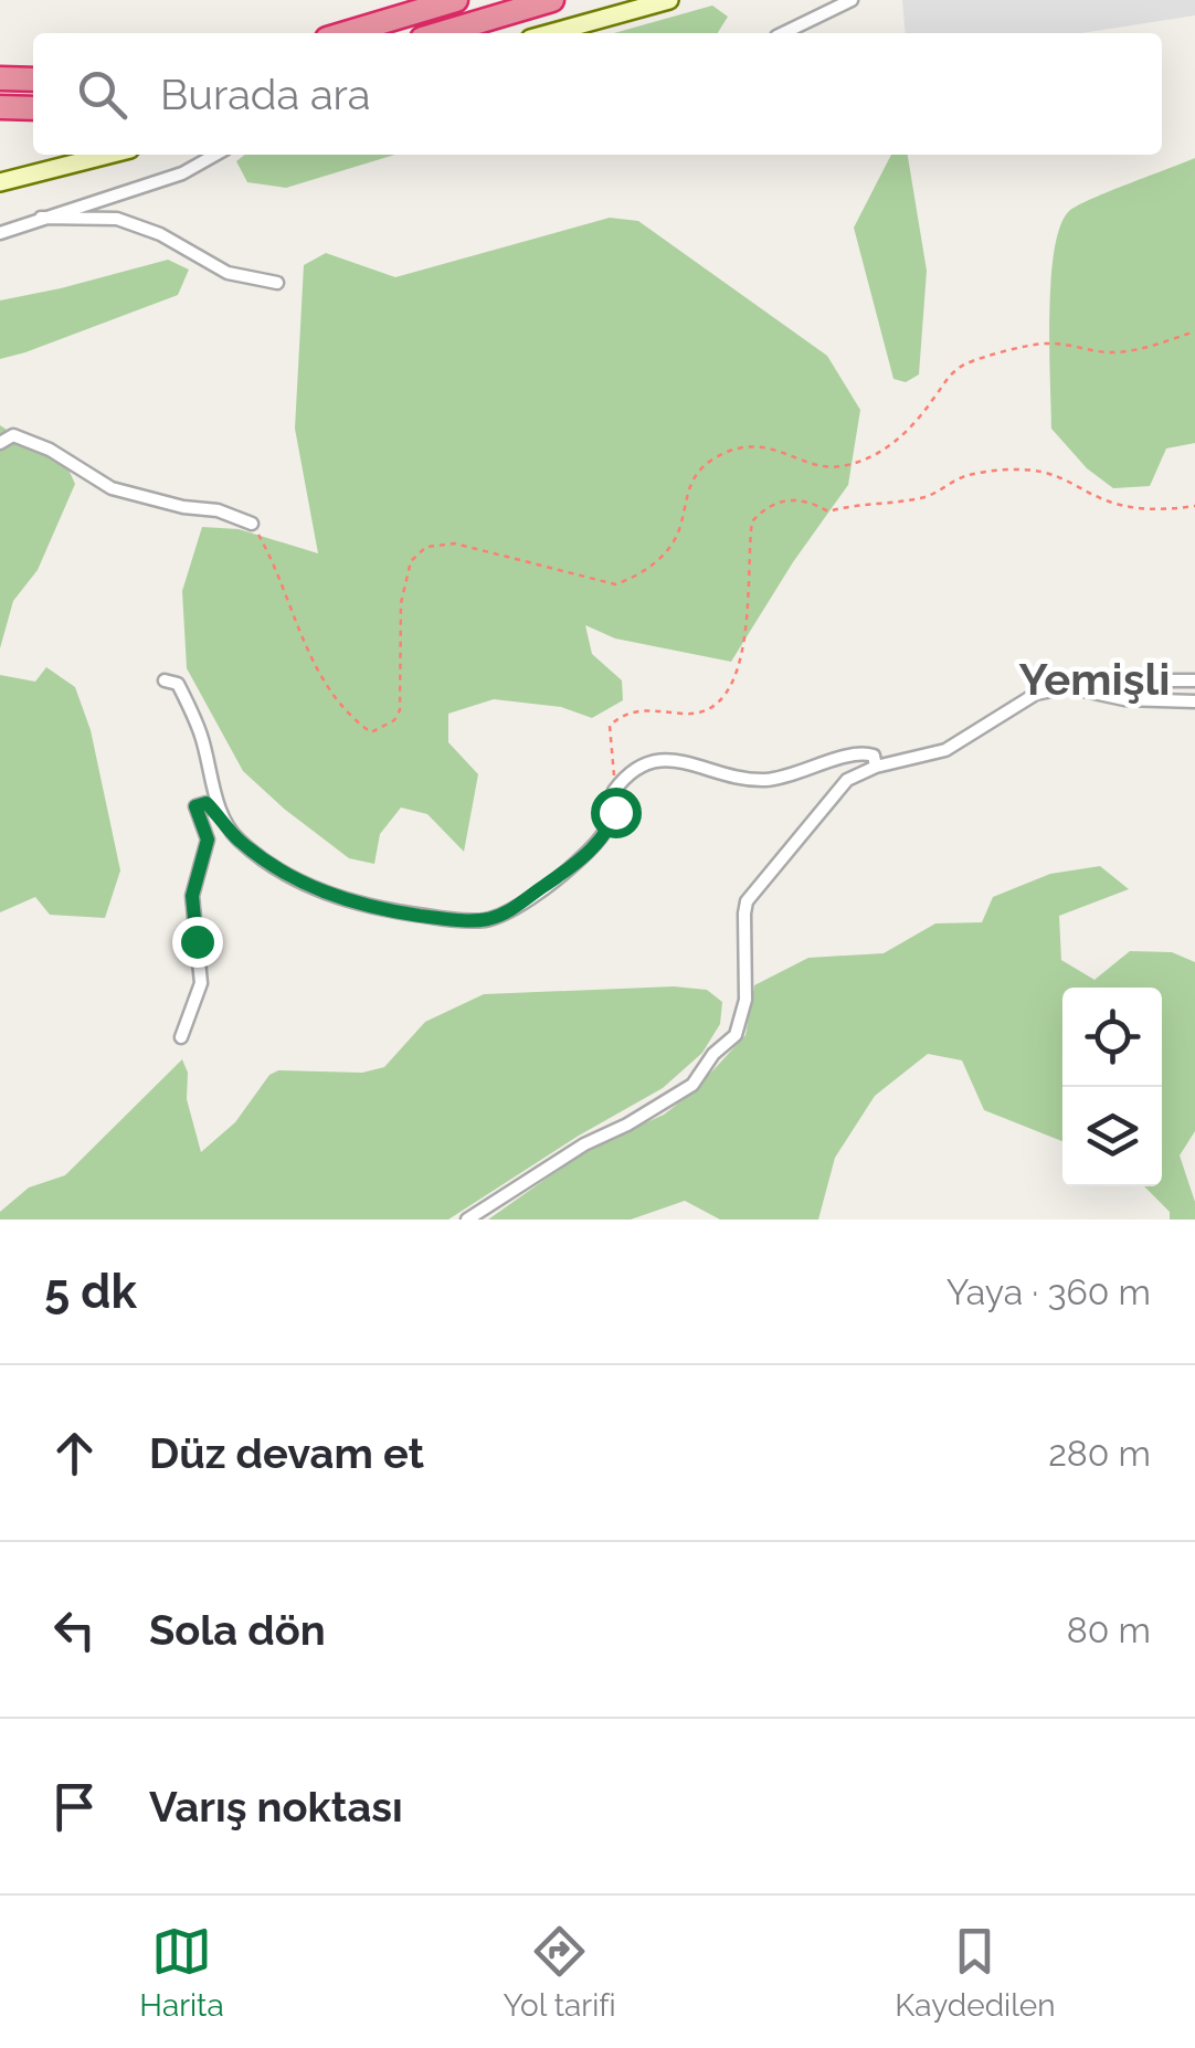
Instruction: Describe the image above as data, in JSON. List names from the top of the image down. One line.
{"districts":["Yemişli"],"page":{"search":"Burada ara","heading":["5 dk","Yaya · 360 m"],"list":[["Düz devam et","280 m"],["Sola dön","80 m"],"Varış noktası"],"nav":["Harita","Yol tarifi","Kaydedilen"]}}
